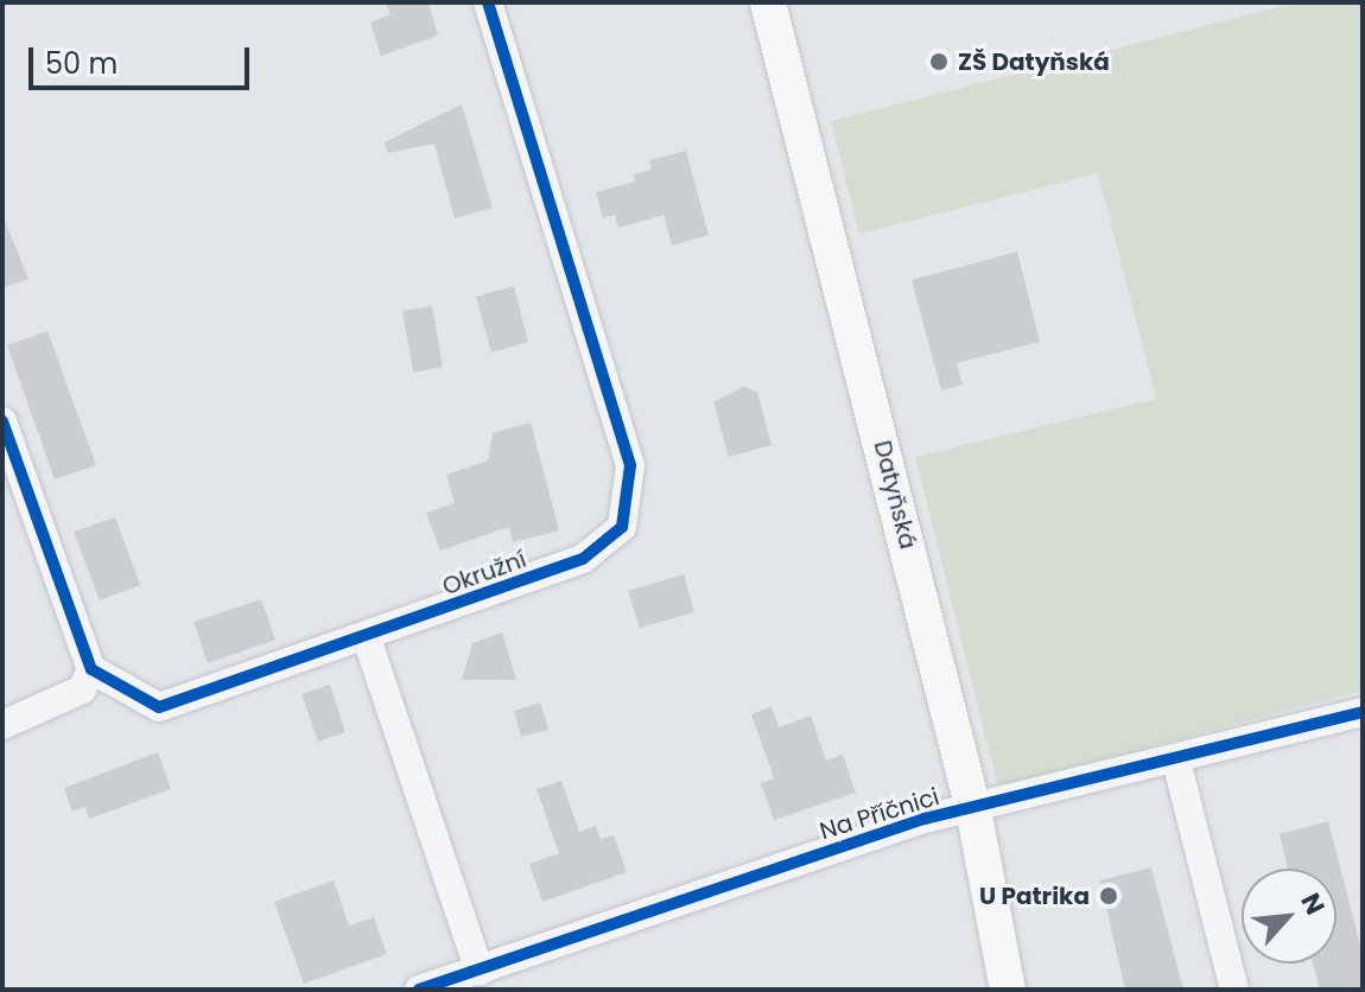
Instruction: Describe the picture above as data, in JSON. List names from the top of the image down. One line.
{"streets":{"main road":["Datyňská"],"street":["Okružní","Na Příčnici"]},"crossings":[["Datyňská","Na Příčnici"]],"places":["ZŠ Datyňská","U Patrika"],"scale_bar":"50 m","north":"top right"}
